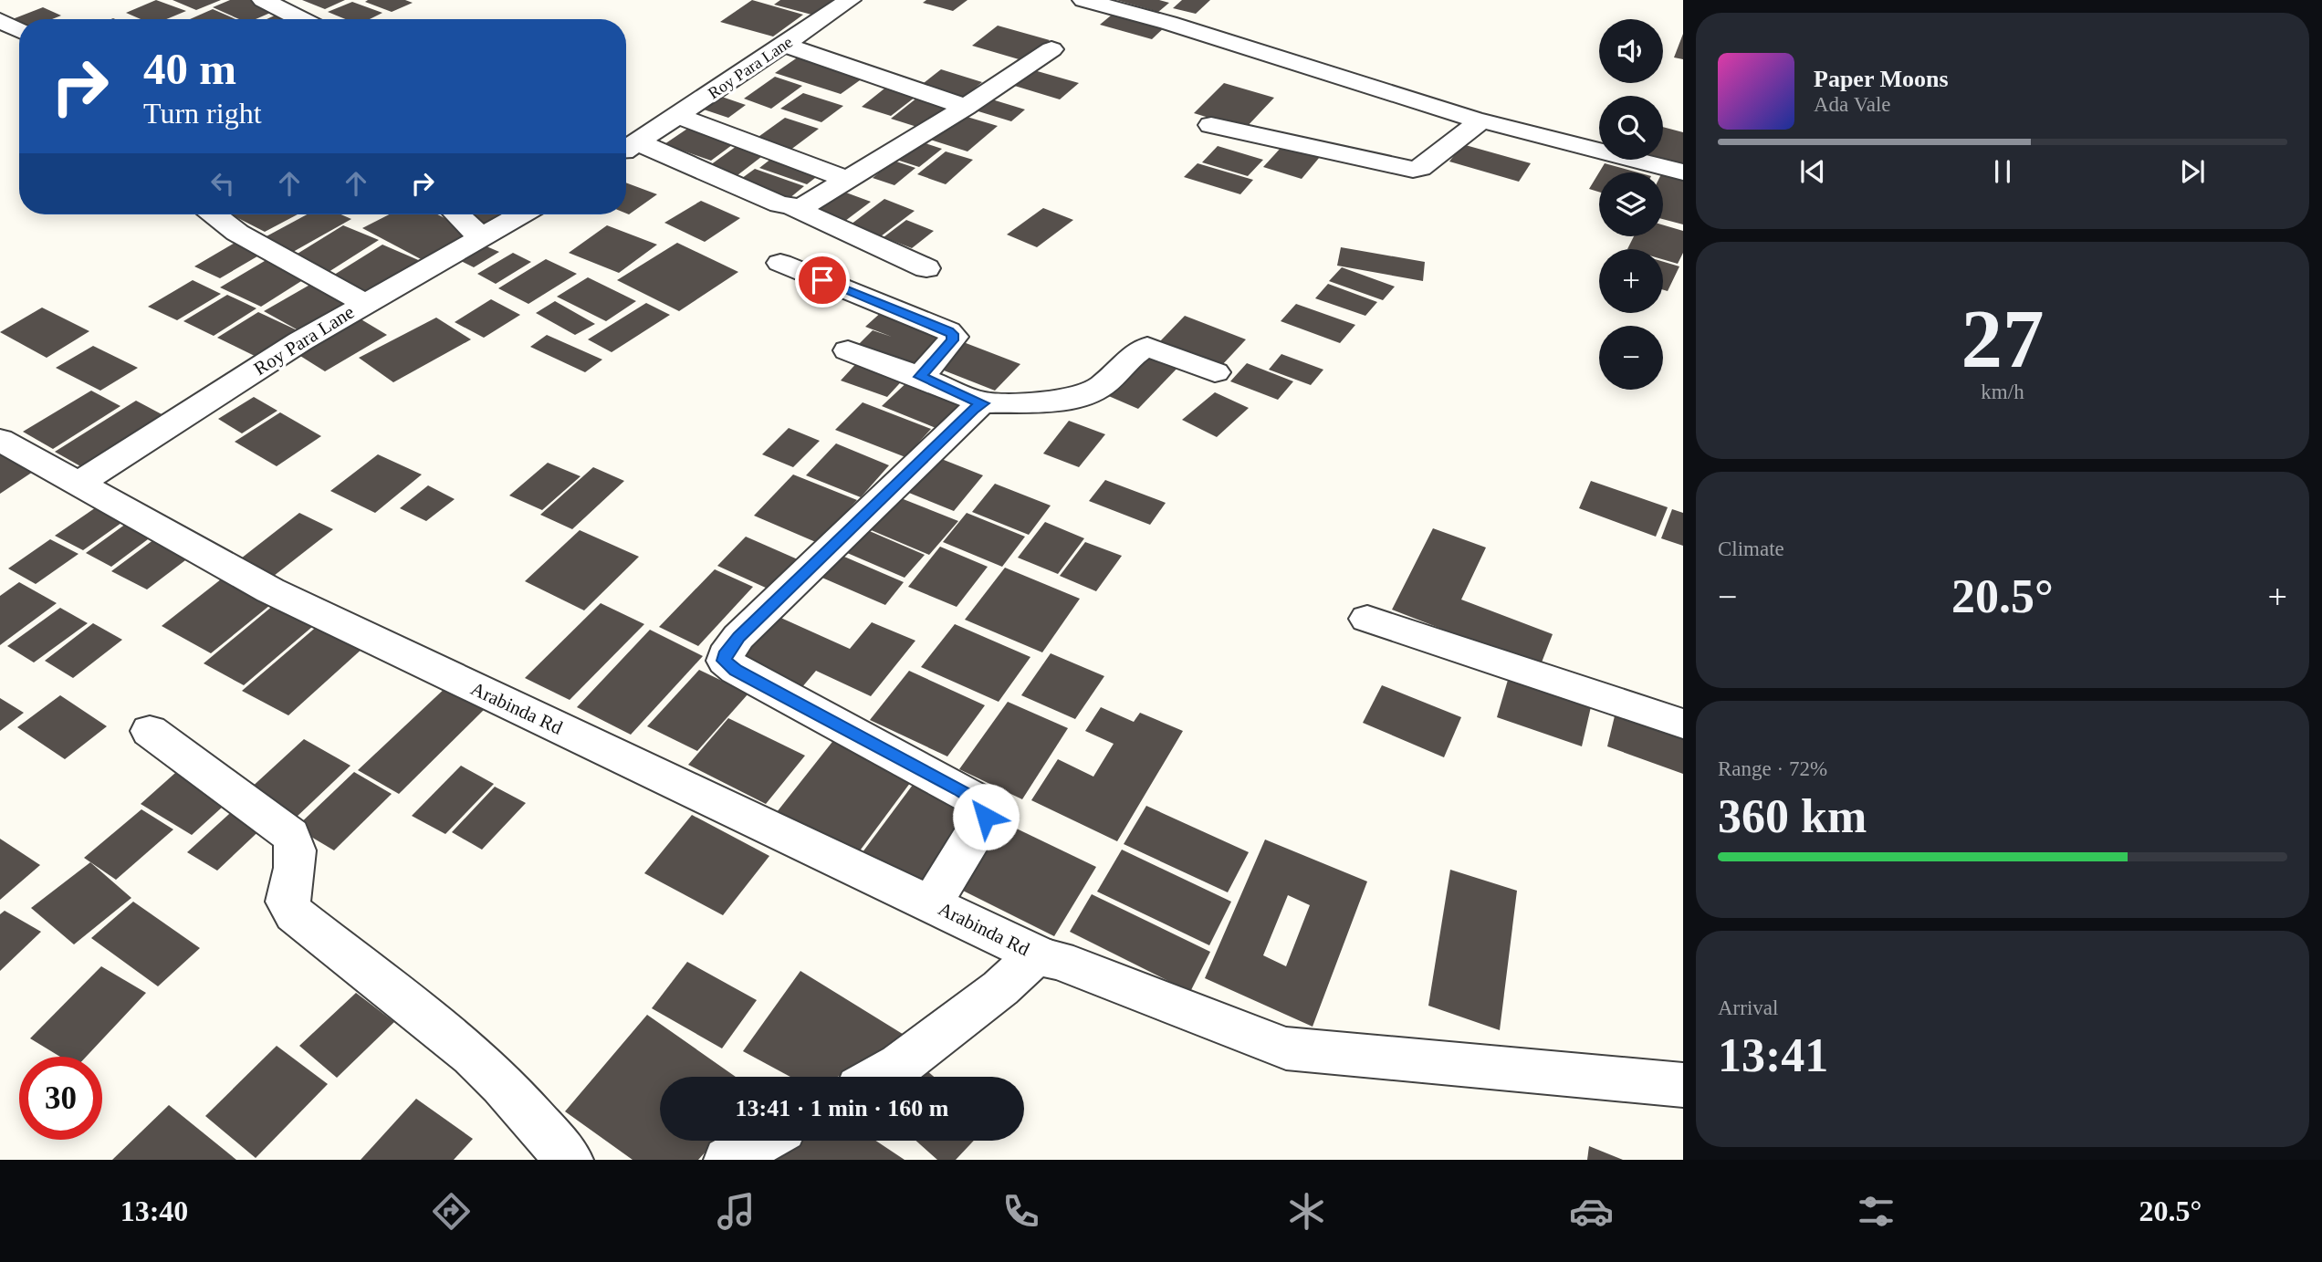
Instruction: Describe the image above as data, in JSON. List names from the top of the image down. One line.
{"streets":{"street":["Roy Para Lane","Arabinda Rd"]},"crossings":[["Roy Para Lane","Arabinda Rd"]],"page":{"map_buttons":["+","−"],"turn":["40 m","Turn right"],"song":["Paper Moons","Ada Vale"],"tile":[["27","km/h"],"Climate",["Range · 72%","360 km"],["Arrival","13:41"]],"heat":["−","20.5°","+"],"limit":"30","trip":"13:41 · 1 min · 160 m","tabs":["13:40","20.5°"]}}
